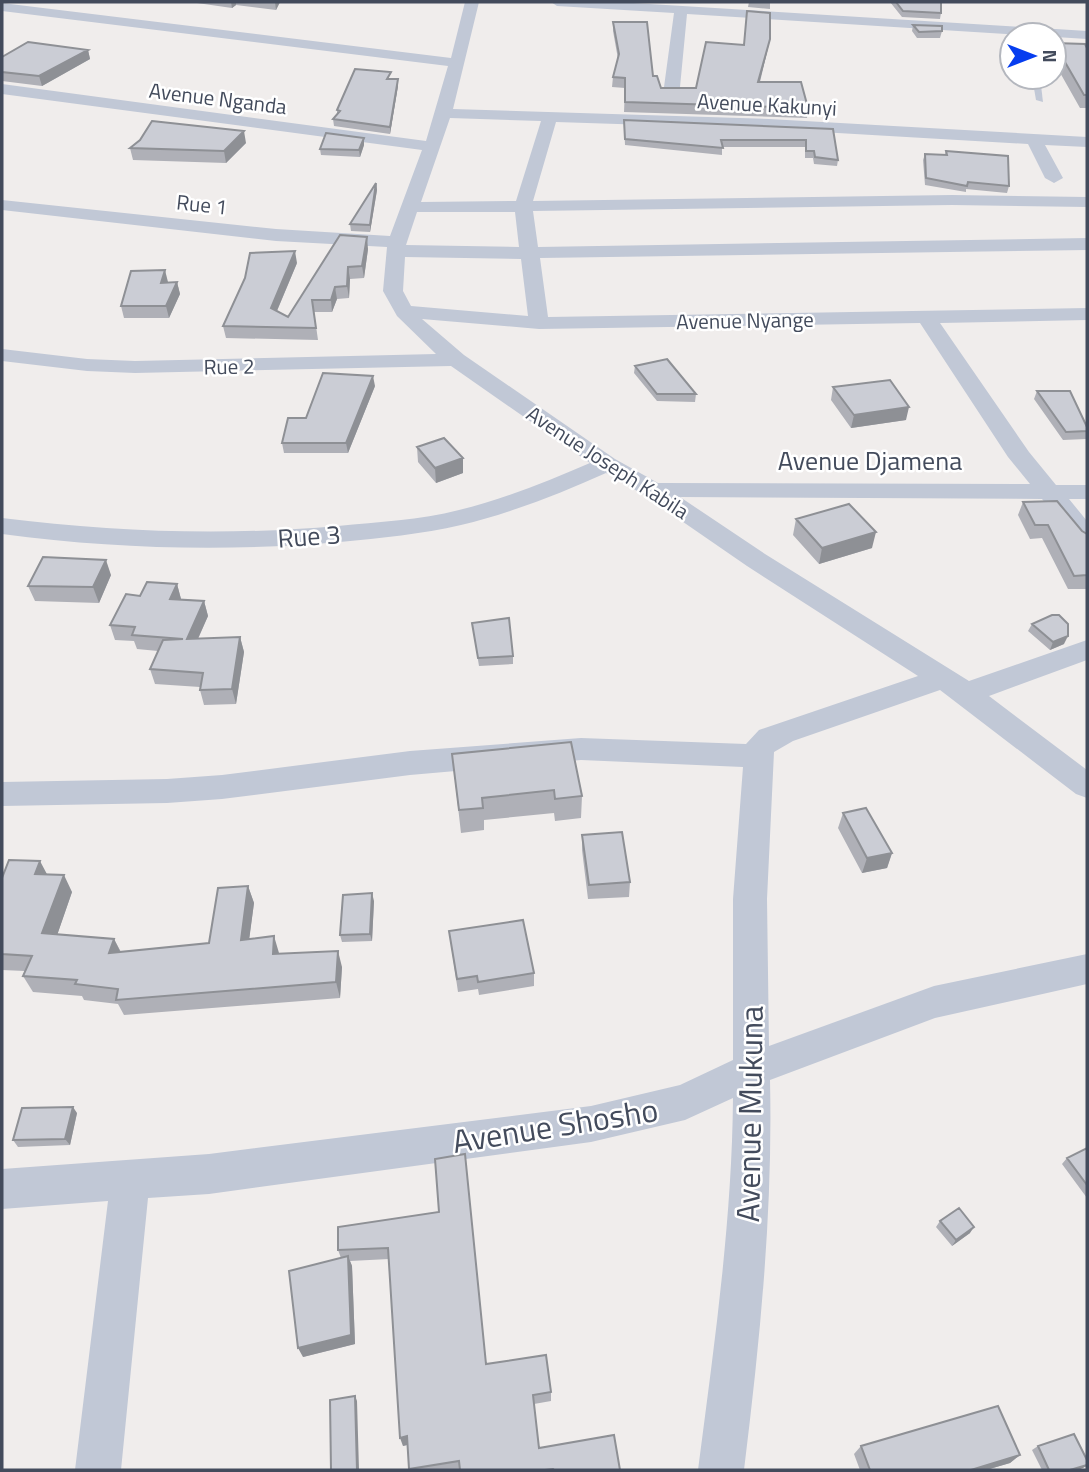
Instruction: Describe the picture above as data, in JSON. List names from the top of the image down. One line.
{"streets":{"street":["Avenue Nganda","Avenue Kakunyi","Rue 1","Avenue Nyange","Rue 2","Avenue Djamena","Avenue Joseph Kabila","Rue 3","Avenue Mukuna","Avenue Shosho"]},"crossings":[["Avenue Nganda","Avenue Joseph Kabila"],["Avenue Kakunyi","Avenue Joseph Kabila"],["Rue 1","Avenue Joseph Kabila"],["Avenue Nyange","Avenue Joseph Kabila"],["Rue 2","Avenue Joseph Kabila"],["Avenue Djamena","Avenue Joseph Kabila"],["Avenue Joseph Kabila","Rue 3"],["Avenue Mukuna","Avenue Shosho"]],"north":"right"}
